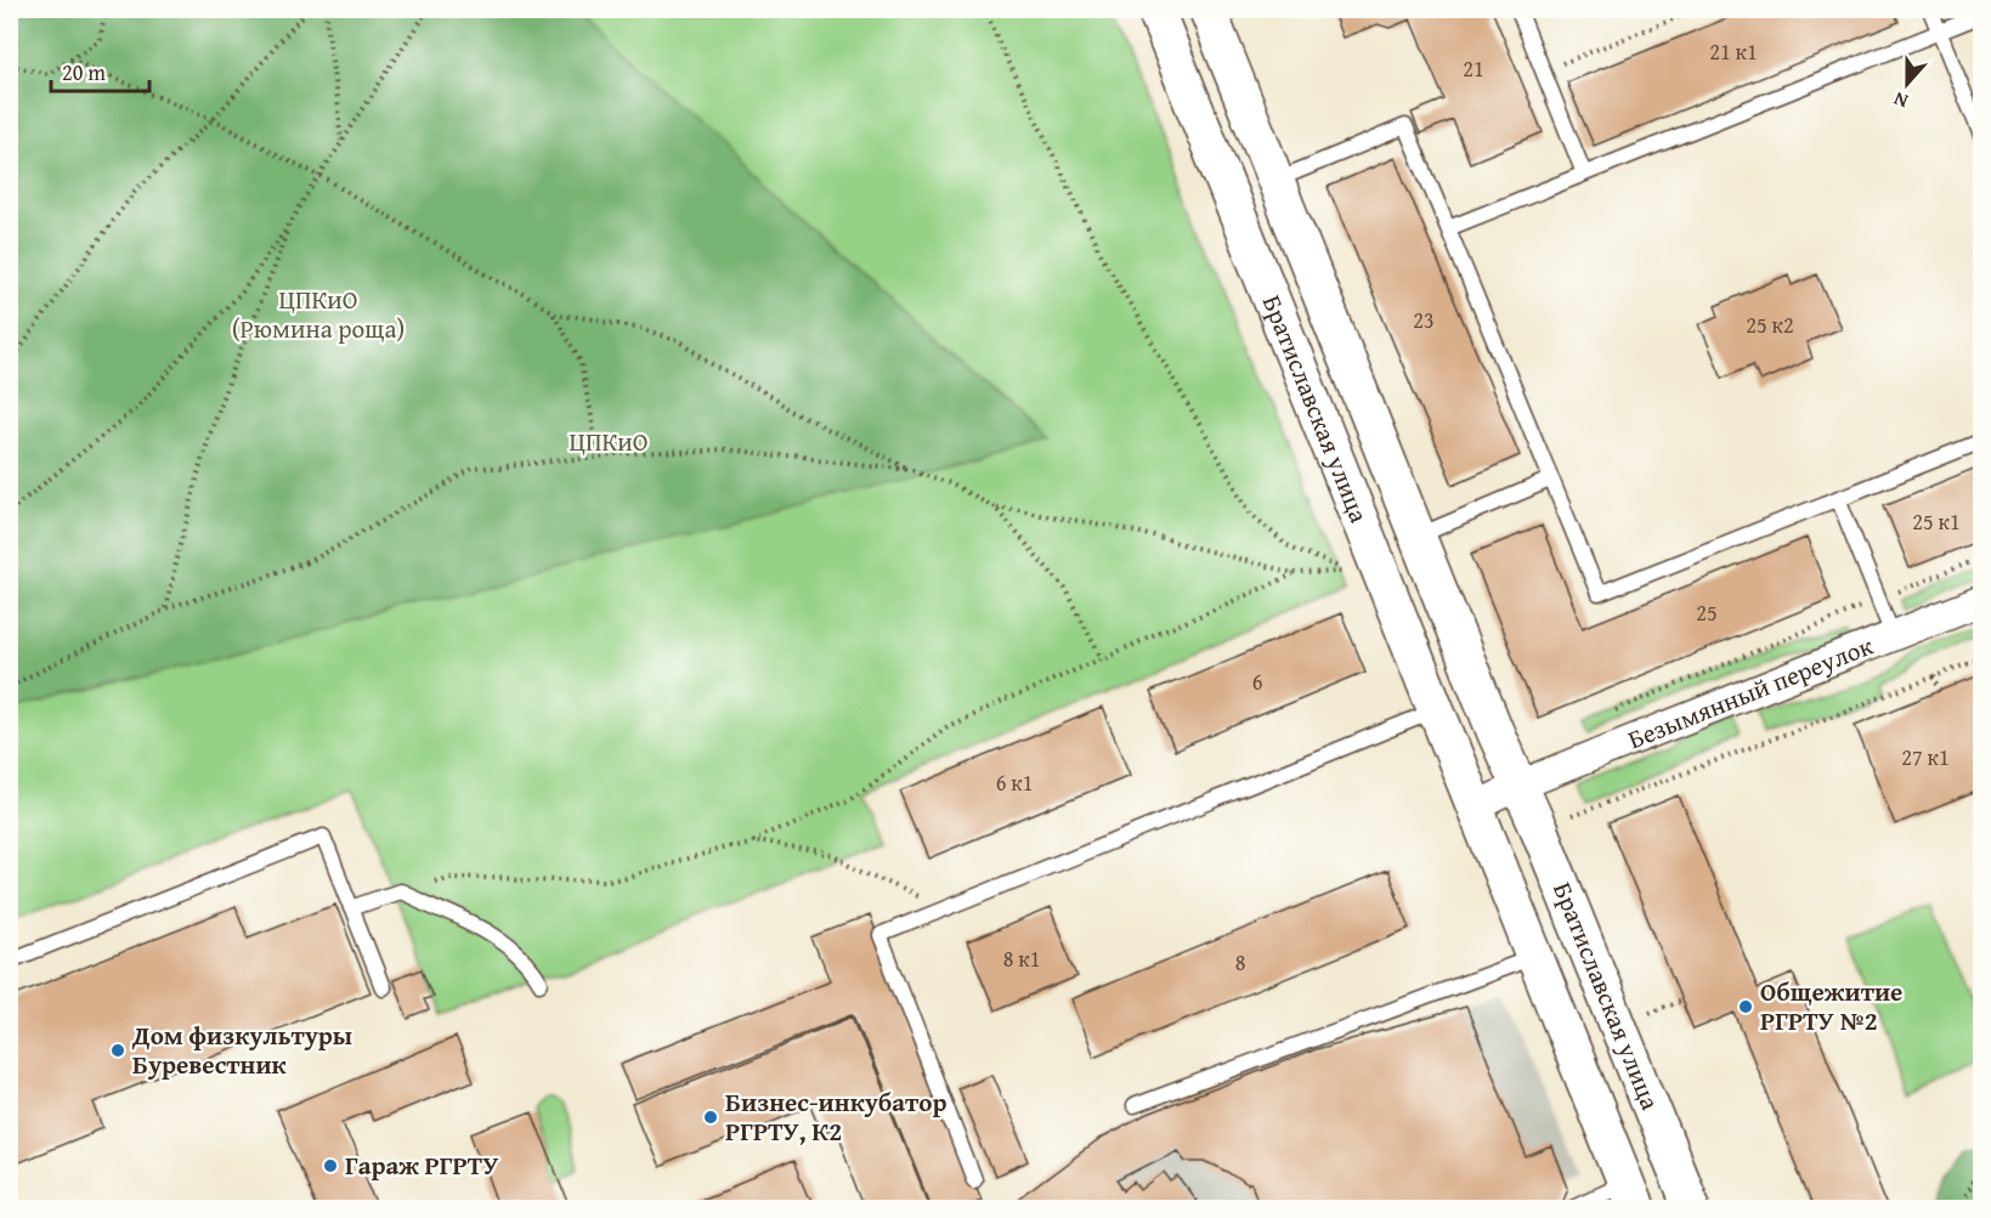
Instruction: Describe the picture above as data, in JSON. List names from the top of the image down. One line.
{"streets":{"street":["Братиславская улица","Безымянный переулок"]},"crossings":[["Братиславская улица","Безымянный переулок"]],"parks":["ЦПКиО (Рюмина роща)","ЦПКиО"],"places":["Общежитие РГРТУ №2","Дом физкультуры Буревестник","Бизнес-инкубатор РГРТУ, К2","Гараж РГРТУ"],"house_numbers":["21 к1","21","23","25 к2","25 к1","25","6","27 к1","6 к1","8 к1","8"],"scale_bar":"20 m","north":"bottom"}
